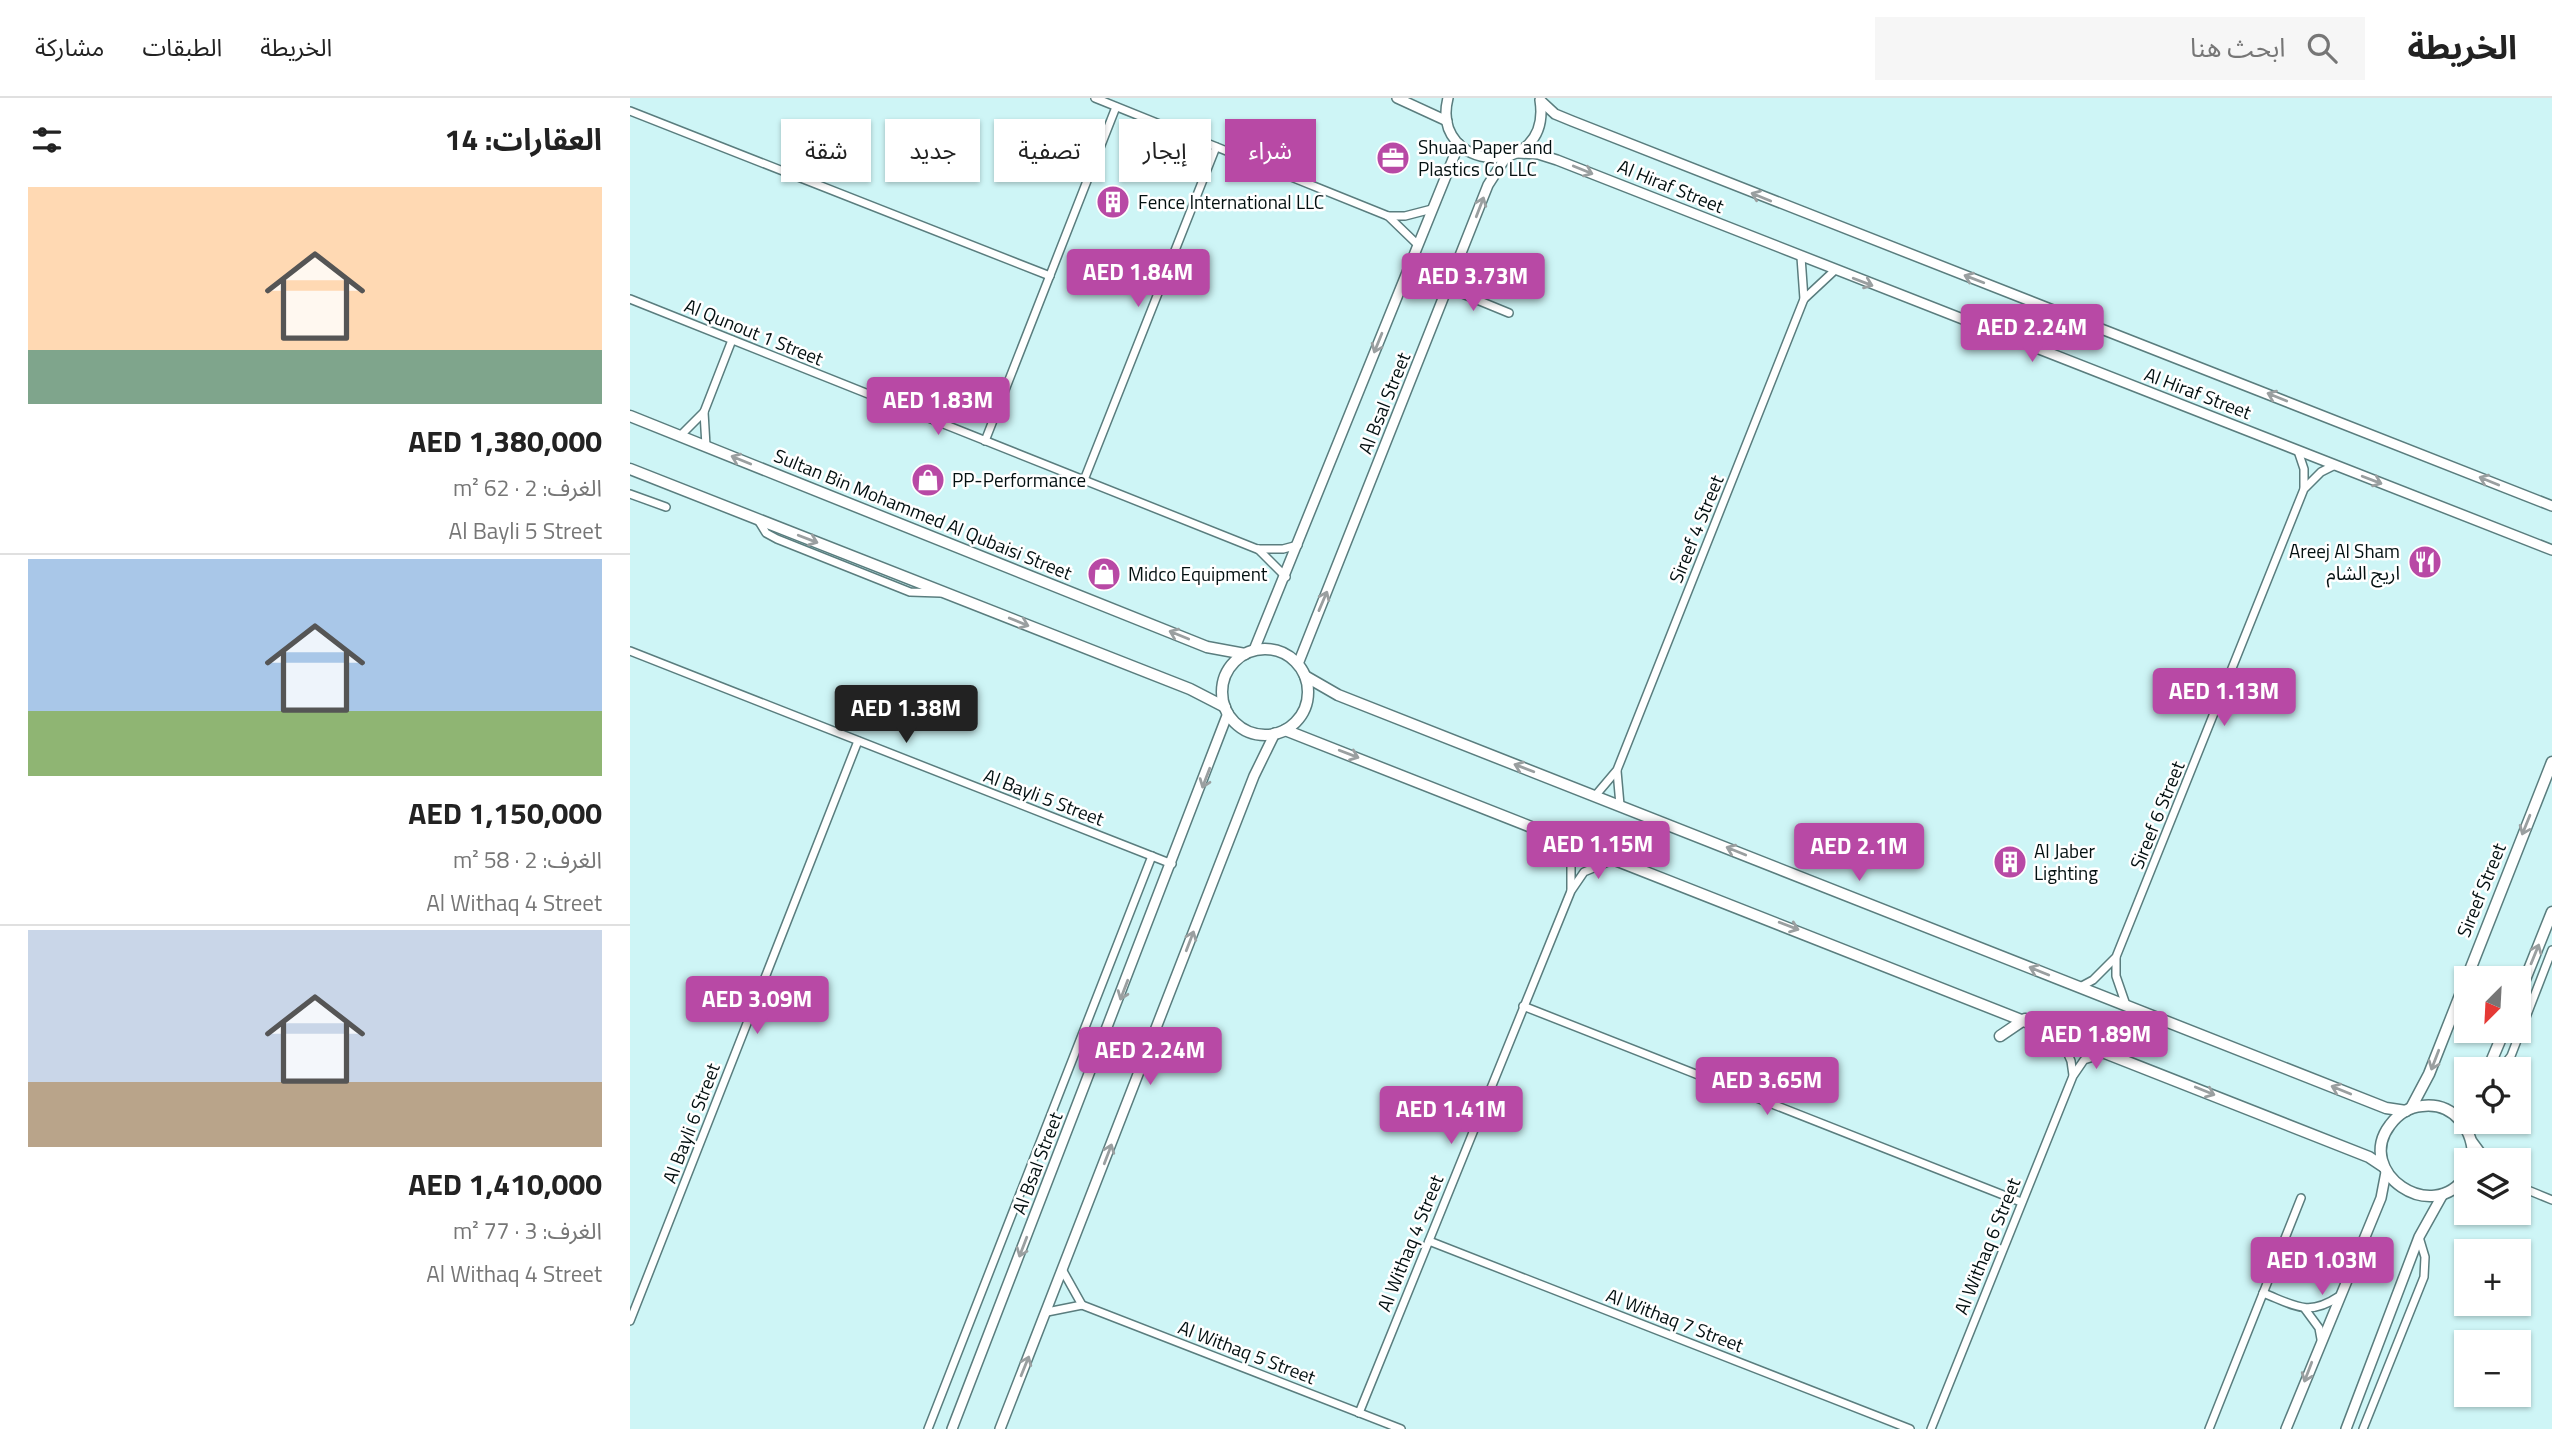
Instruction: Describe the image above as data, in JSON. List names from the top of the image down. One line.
{"streets":{"main road":["Sultan Bin Mohammed Al Qubaisi Street","Sireef Street"],"street":["Al Hiraf Street","Al Qunout 1 Street","Al Bsal Street","Sireef 4 Street","Al Bayli 5 Street","Sireef 6 Street","Al Bayli 6 Street","Al Withaq 4 Street","Al Withaq 6 Street","Al Withaq 7 Street","Al Withaq 5 Street"]},"crossings":[["Al Hiraf Street","Sireef 4 Street"],["Al Hiraf Street","Sireef 6 Street"],["Al Qunout 1 Street","Al Bsal Street"],["Al Bsal Street","Sultan Bin Mohammed Al Qubaisi Street"],["Al Bsal Street","Al Bayli 5 Street"],["Al Bayli 5 Street","Al Bayli 6 Street"],["Al Withaq 4 Street","Al Withaq 7 Street"],["Al Withaq 4 Street","Al Withaq 5 Street"]],"one_way":["Sireef Street"],"places":{"office":["Shuaa Paper and Plastics Co LLC"],"building":["Fence International LLC","Al Jaber Lighting"],"shop":["PP-Performance","Midco Equipment"],"restaurant":["Areej Al Sham اريج الشام"]},"north":"bottom left","page":{"header":"الخريطة","search":"ابحث هنا","nav":["الخريطة","الطبقات","مشاركة"],"heading":"العقارات: 14","chip":["شراء","إيجار","تصفية","جديد","شقة"],"list":[{"name":"AED 1,380,000","note":"الغرف: 2 · 62 m² · Al Bayli 5 Street"},{"name":"AED 1,150,000","note":"الغرف: 2 · 58 m² · Al Withaq 4 Street"},{"name":"AED 1,410,000","note":"الغرف: 3 · 77 m² · Al Withaq 4 Street"}],"price":["AED 1.84M","AED 3.73M","AED 2.24M","AED 1.83M","AED 1.13M","AED 1.38M","AED 1.15M","AED 2.1M","AED 3.09M","AED 1.89M","AED 2.24M","AED 3.65M","AED 1.41M","AED 1.03M"],"map_buttons":["+","−"]}}
